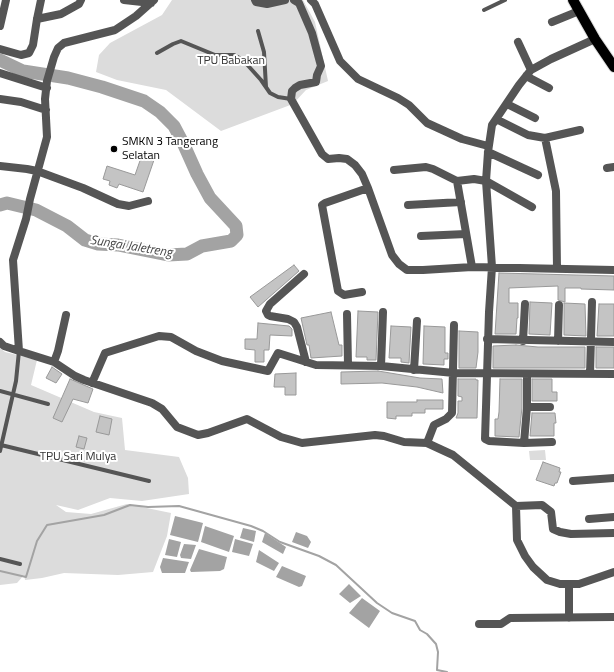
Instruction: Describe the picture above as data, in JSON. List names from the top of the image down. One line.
{"water":["Sungai Jaletreng"],"parks":["TPU Babakan","TPU Sari Mulya"],"places":["SMKN 3 Tangerang Selatan"]}
